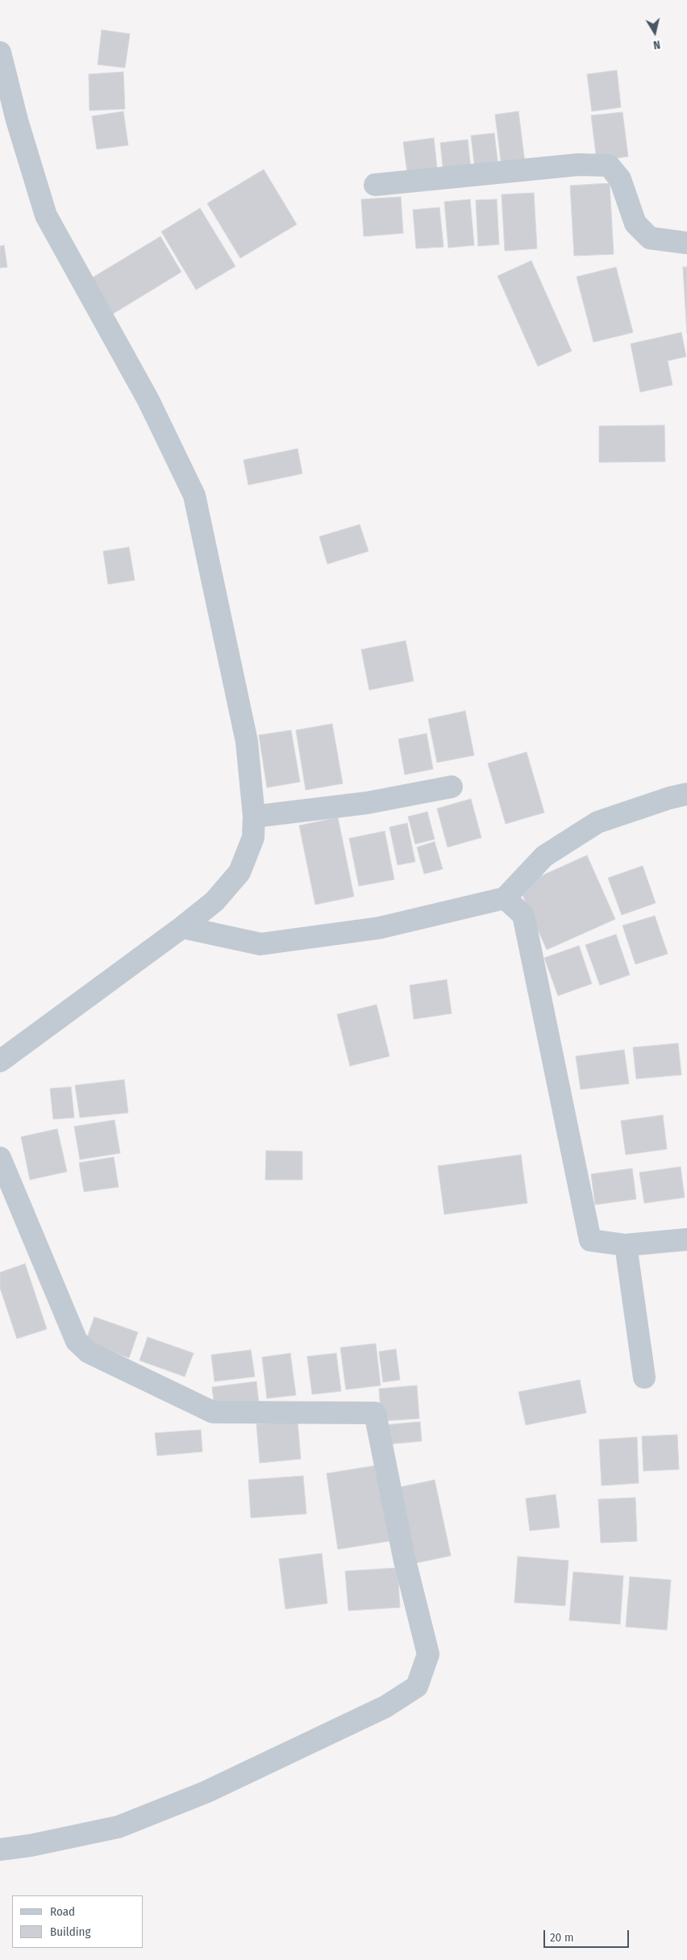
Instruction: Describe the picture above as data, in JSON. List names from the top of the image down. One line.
{"legend":["Road","Building"],"scale_bar":"20 m","north":"bottom"}
